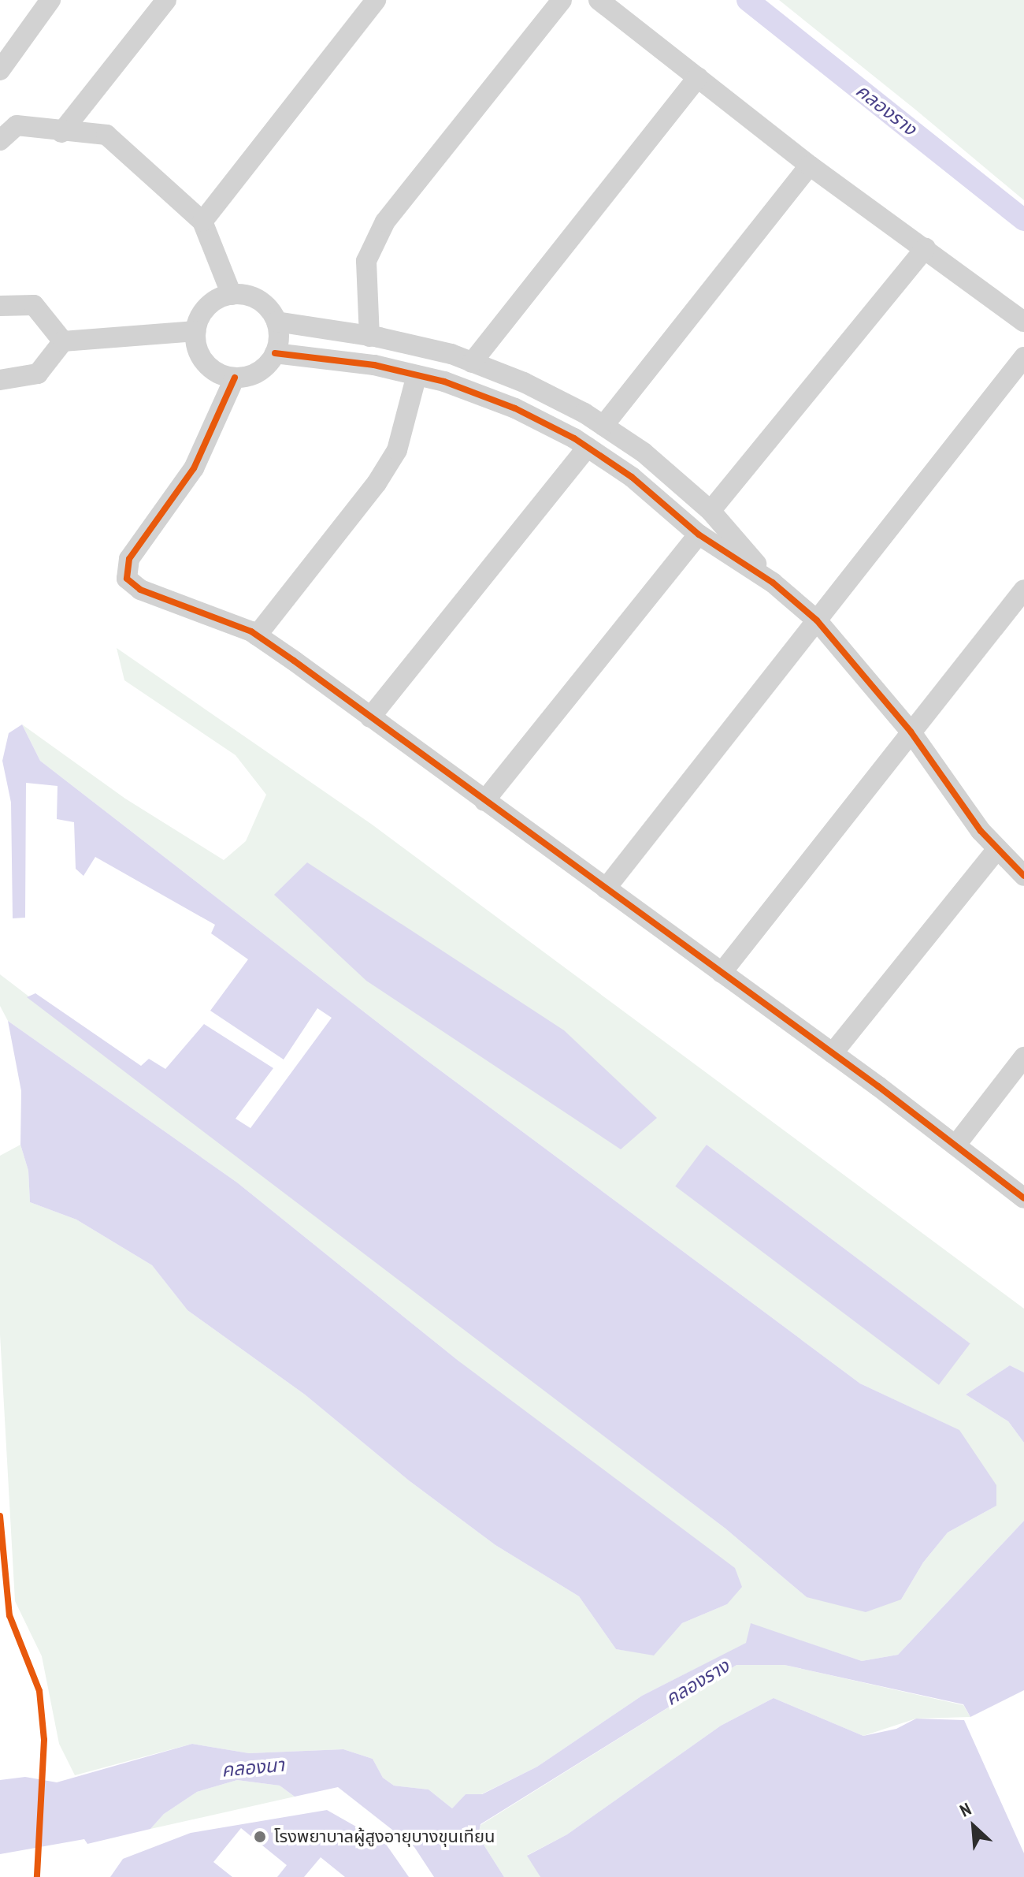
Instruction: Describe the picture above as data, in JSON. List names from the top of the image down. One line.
{"water":["คลองราง","คลองนา"],"places":["โรงพยาบาลผู้สูงอายุบางขุนเทียน"],"north":"top left"}
